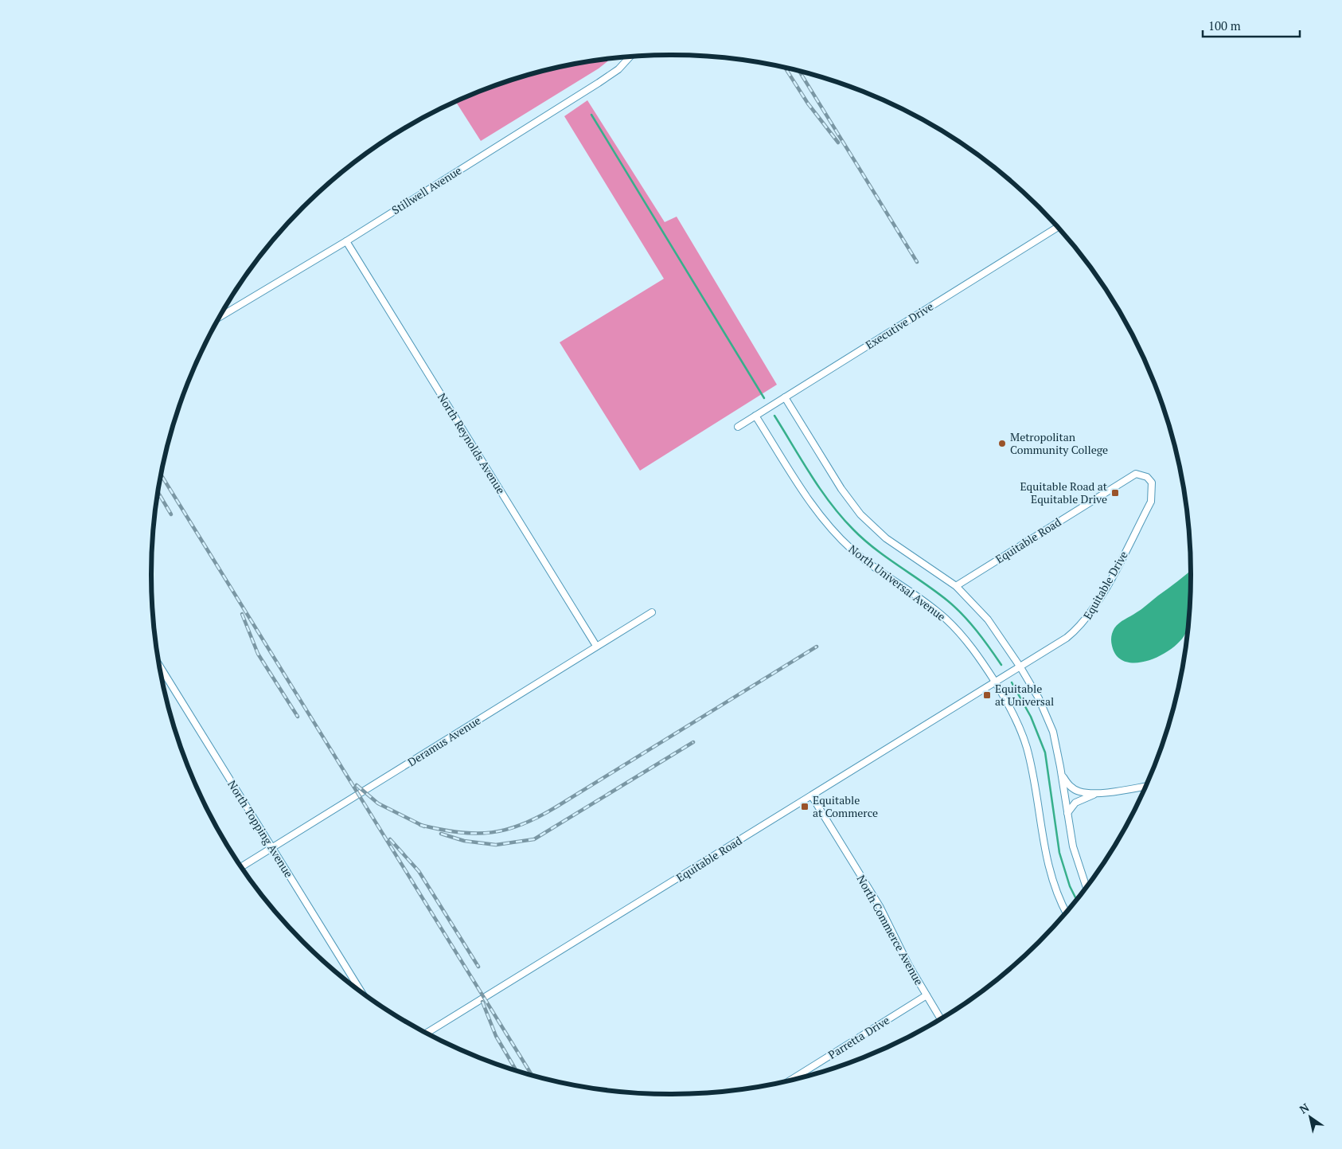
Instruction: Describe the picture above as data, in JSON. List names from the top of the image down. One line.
{"streets":{"street":["Stillwell Avenue","Executive Drive","North Reynolds Avenue","Equitable Road","North Universal Avenue","Equitable Drive","Deramus Avenue","North Topping Avenue","North Commerce Avenue","Parretta Drive"]},"crossings":[["Stillwell Avenue","North Reynolds Avenue"],["Executive Drive","North Universal Avenue"],["North Reynolds Avenue","Deramus Avenue"],["Equitable Road","North Universal Avenue"],["Equitable Road","Equitable Drive"],["Equitable Road","North Commerce Avenue"],["North Universal Avenue","Equitable Drive"],["Deramus Avenue","North Topping Avenue"],["North Commerce Avenue","Parretta Drive"]],"places":{"other":["Metropolitan Community College"],"transit":["Equitable Road at Equitable Drive","Equitable at Universal","Equitable at Commerce"]},"scale_bar":"100 m","north":"top left"}
